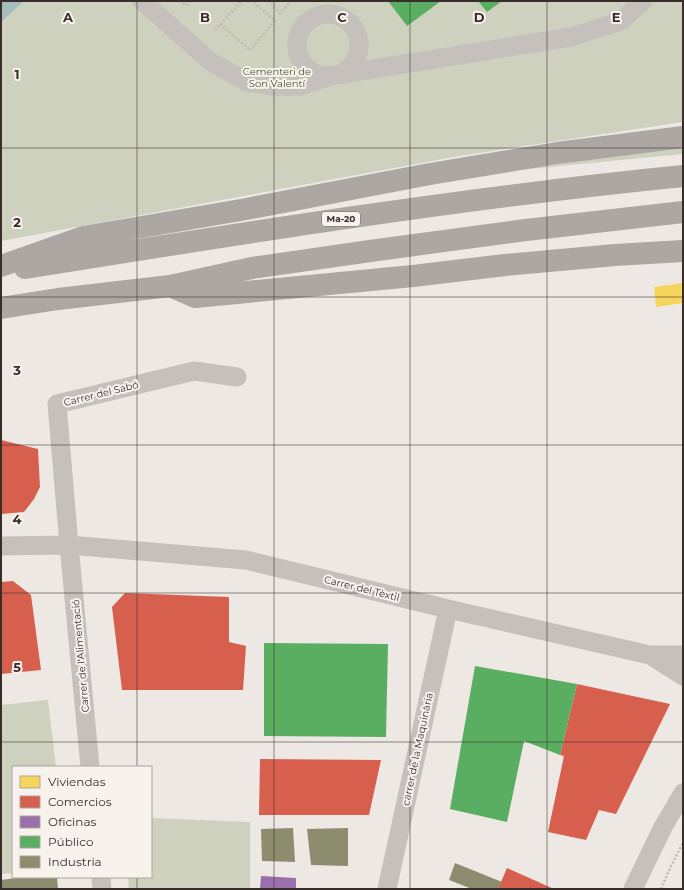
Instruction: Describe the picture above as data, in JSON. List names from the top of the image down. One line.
{"streets":{"highway":["Ma-20"],"street":["Carrer del Sabó","Carrer del Tèxtil","Carrer de l'Alimentació","carrer de la Maquinària"]},"crossings":[["Carrer del Sabó","Carrer del Tèxtil"],["Carrer del Sabó","Carrer de l'Alimentació"],["Carrer del Tèxtil","Carrer de l'Alimentació"],["Carrer del Tèxtil","carrer de la Maquinària"]],"parks":["Cementeri de Son Valentí"],"legend":["Viviendas","Comercios","Oficinas","Público","Industria"],"grid":{"columns":["A","B","C","D","E"],"rows":["1","2","3","4","5"]}}
